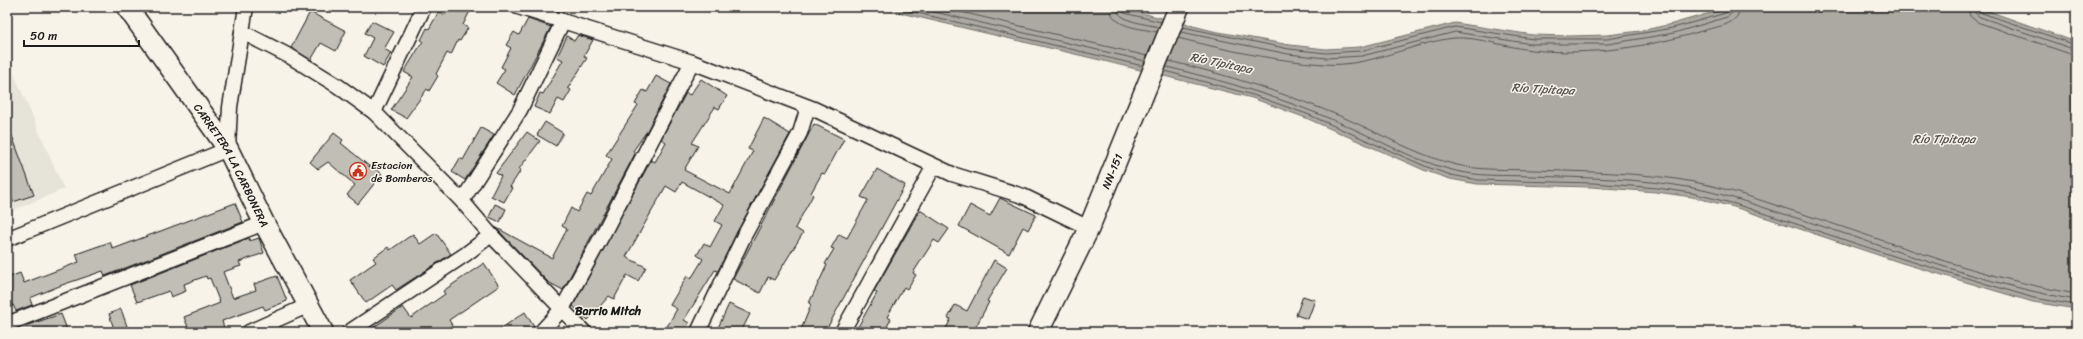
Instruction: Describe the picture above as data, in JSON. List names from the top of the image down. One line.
{"streets":{"street":["CARRETERA LA CARBONERA","NN-151"]},"districts":["Barrio Mitch"],"water":["Río Tipitapa"],"places":{"public building":["Estacion de Bomberos"]},"scale_bar":"50 m"}
